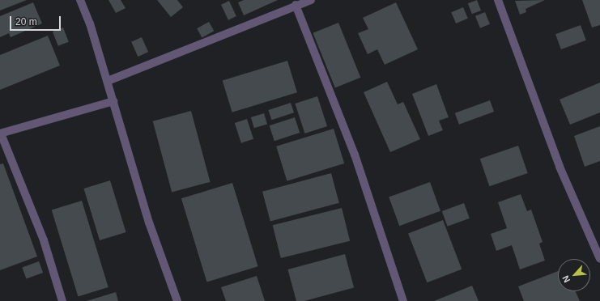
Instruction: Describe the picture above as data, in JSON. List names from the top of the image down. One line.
{"scale_bar":"20 m","north":"bottom left"}
